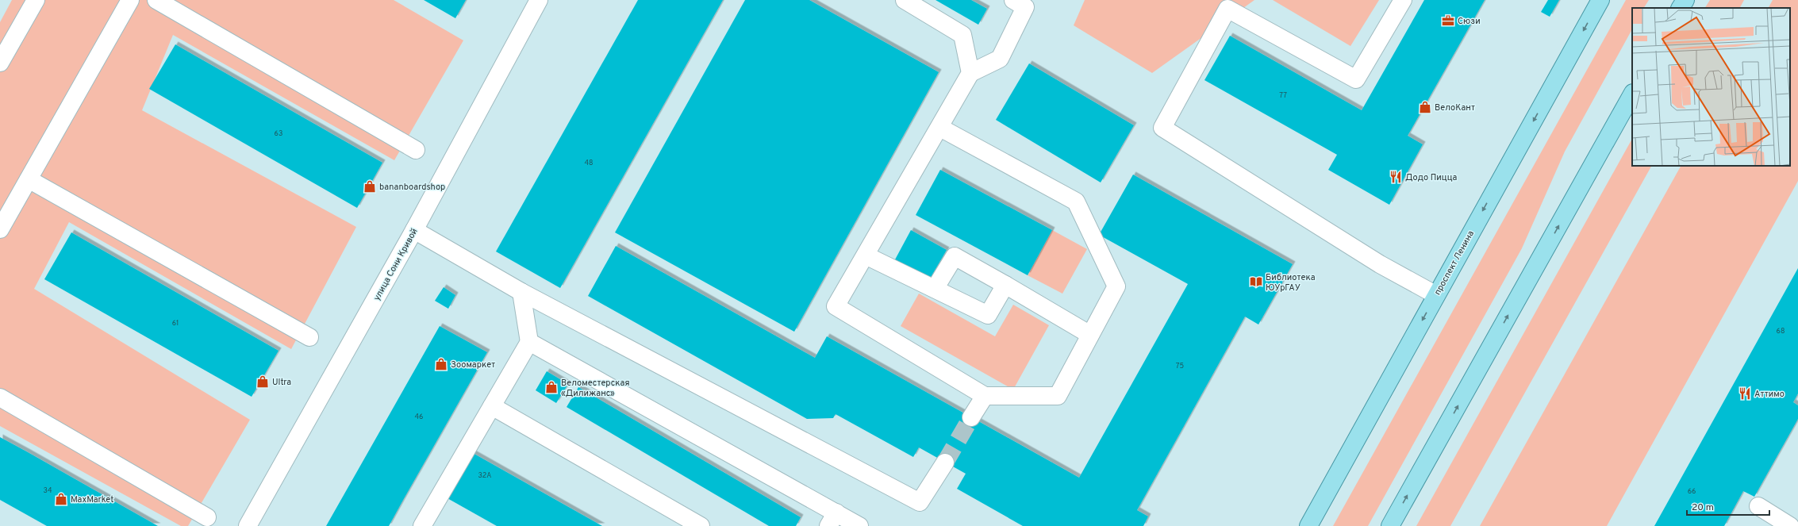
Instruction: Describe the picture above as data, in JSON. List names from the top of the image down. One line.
{"streets":{"main road":["проспект Ленина"],"street":["улица Сони Кривой"]},"places":{"office":["Сюзи"],"shop":["ВелоКант","bananboardshop","Зоомаркет","Ultra","Веломестерская «Дилижанс»","MaxMarket"],"restaurant":["Додо Пицца","Аттимо"],"library":["Библиотека ЮУрГАУ"]},"house_numbers":["77","63","48","61","68","75","46","32А","34","66"],"scale_bar":"20 m"}
